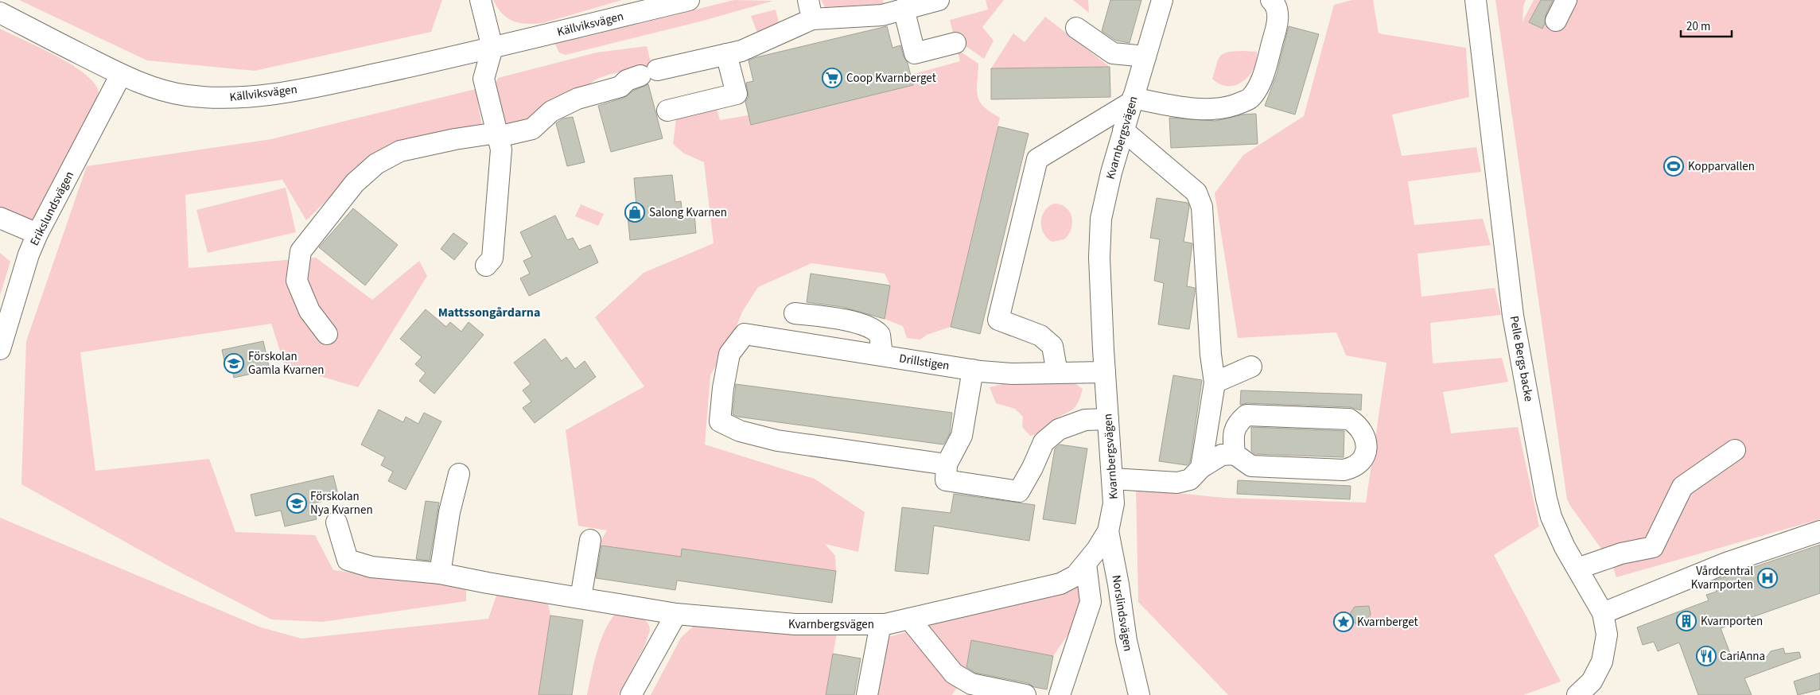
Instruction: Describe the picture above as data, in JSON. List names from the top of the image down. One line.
{"streets":{"street":["Källviksvägen","Kvarnbergsvägen","Erikslundsvägen","Pelle Bergs backe","Drillstigen","Norslindsvägen"]},"crossings":[["Källviksvägen","Erikslundsvägen"],["Kvarnbergsvägen","Drillstigen"],["Kvarnbergsvägen","Norslindsvägen"]],"districts":["Mattssongårdarna"],"places":{"supermarket":["Coop Kvarnberget"],"sports":["Kopparvallen"],"shop":["Salong Kvarnen"],"school or university":["Förskolan Gamla Kvarnen","Förskolan Nya Kvarnen"],"hospital":["Vårdcentral Kvarnporten"],"building":["Kvarnporten"],"place":["Kvarnberget"],"restaurant":["CariAnna"]},"scale_bar":"20 m"}
